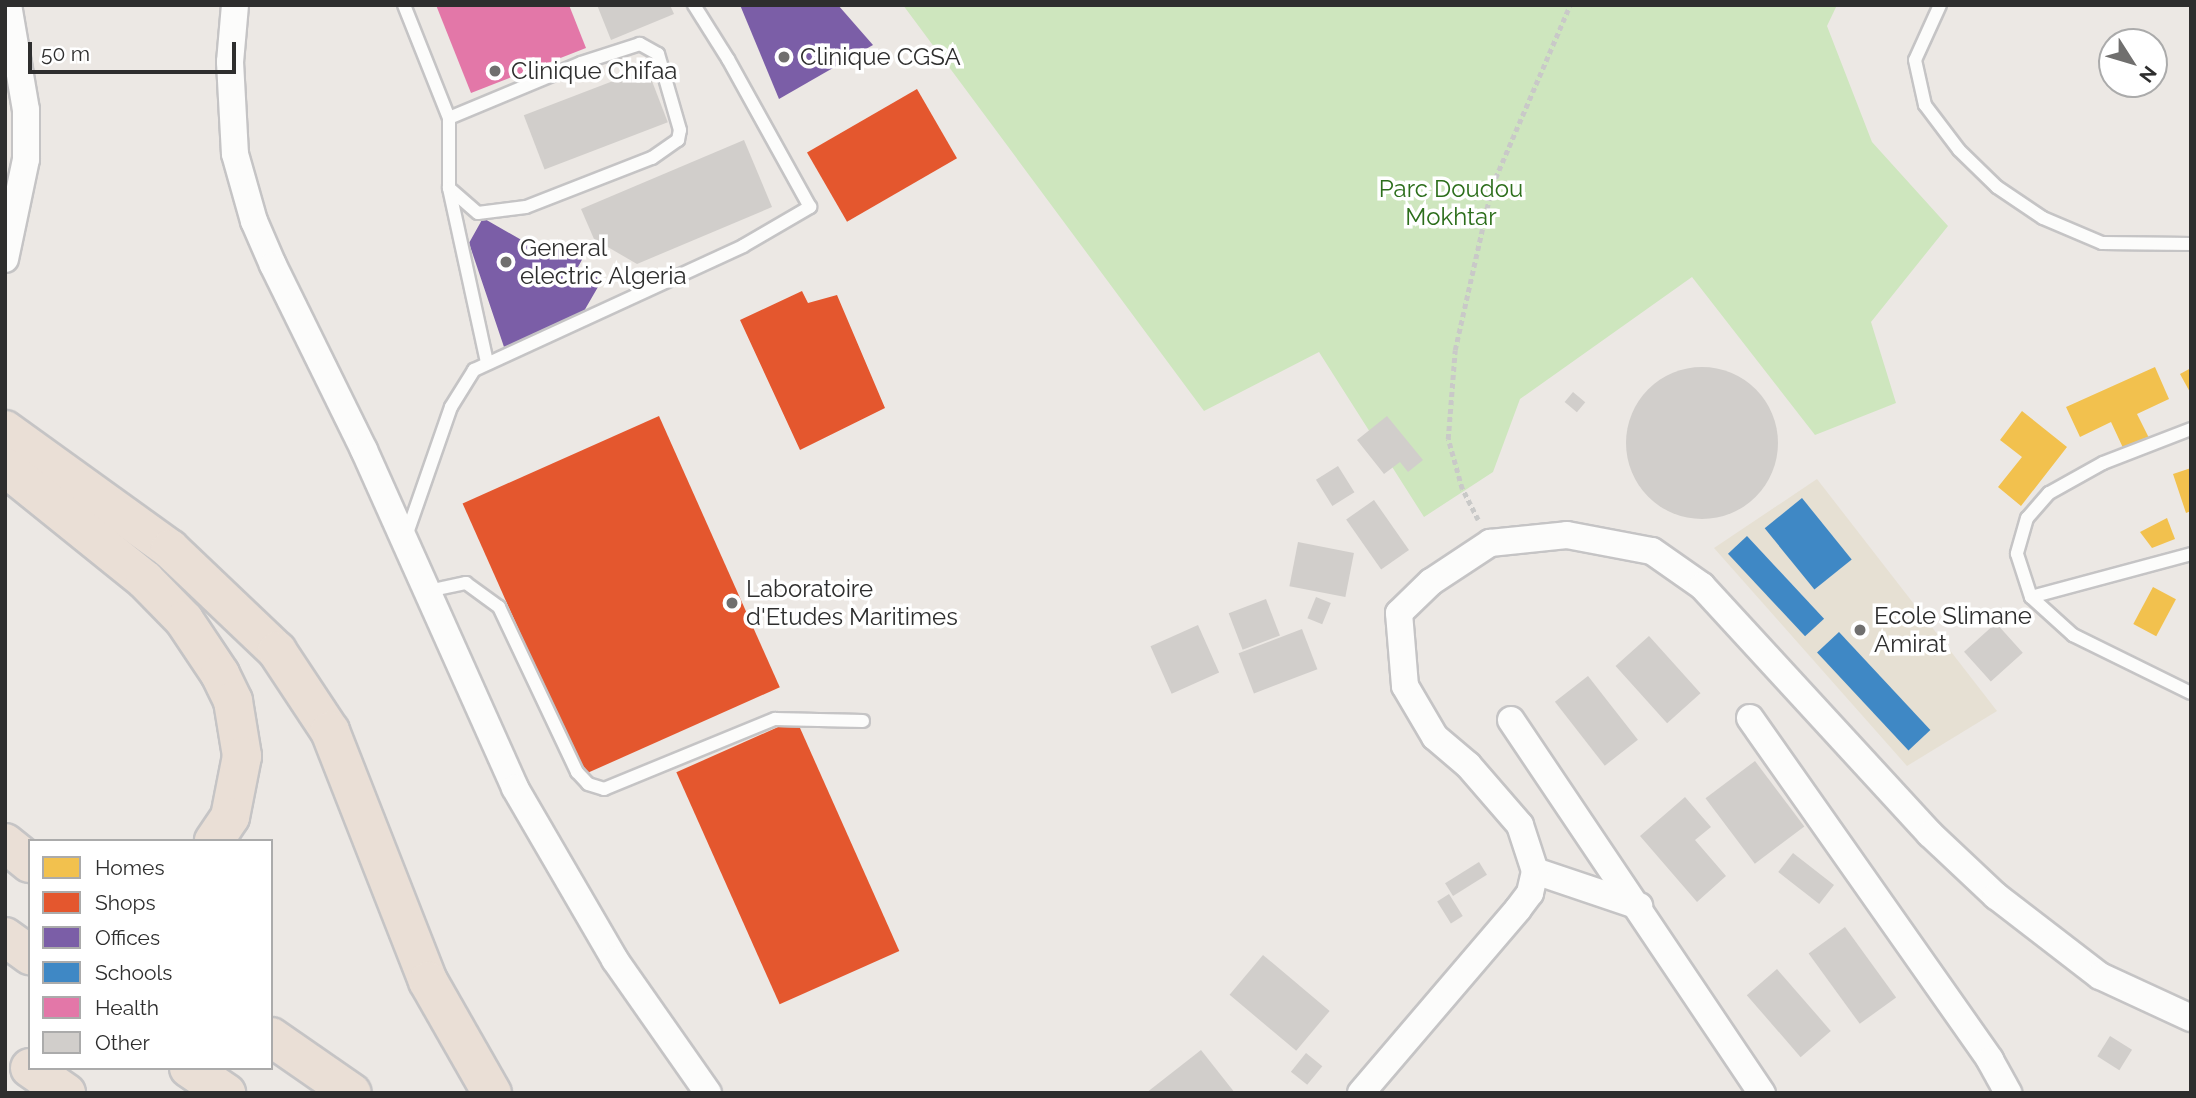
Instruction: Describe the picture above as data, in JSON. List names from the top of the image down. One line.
{"parks":["Parc Doudou Mokhtar"],"places":["Clinique CGSA","Clinique Chifaa","General electric Algeria","Laboratoire d'Etudes Maritimes","Ecole Slimane Amirat"],"legend":["Homes","Shops","Offices","Schools","Health","Other"],"scale_bar":"50 m","north":"bottom right"}
